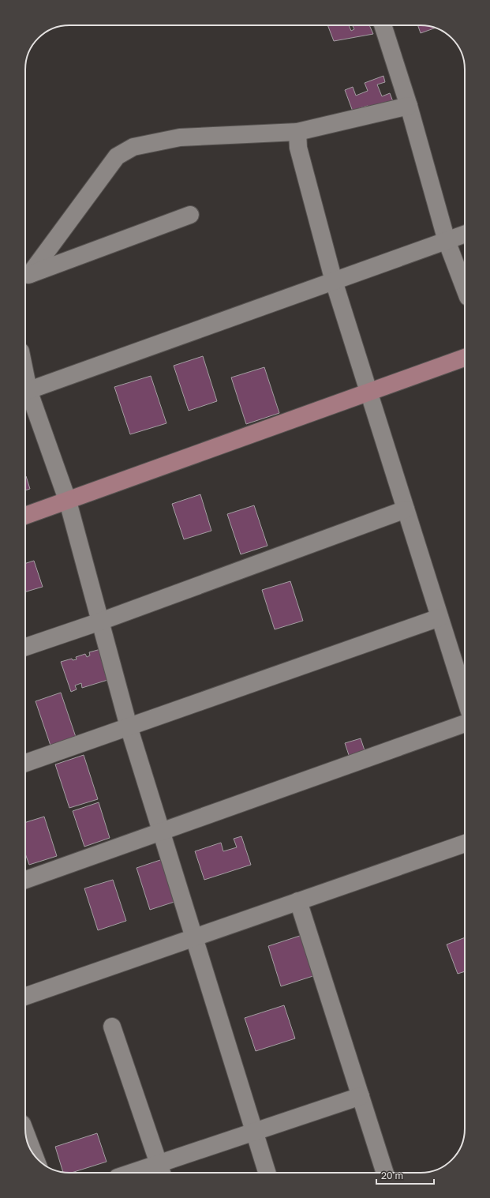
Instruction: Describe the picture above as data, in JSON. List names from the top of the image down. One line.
{"scale_bar":"20 m"}
